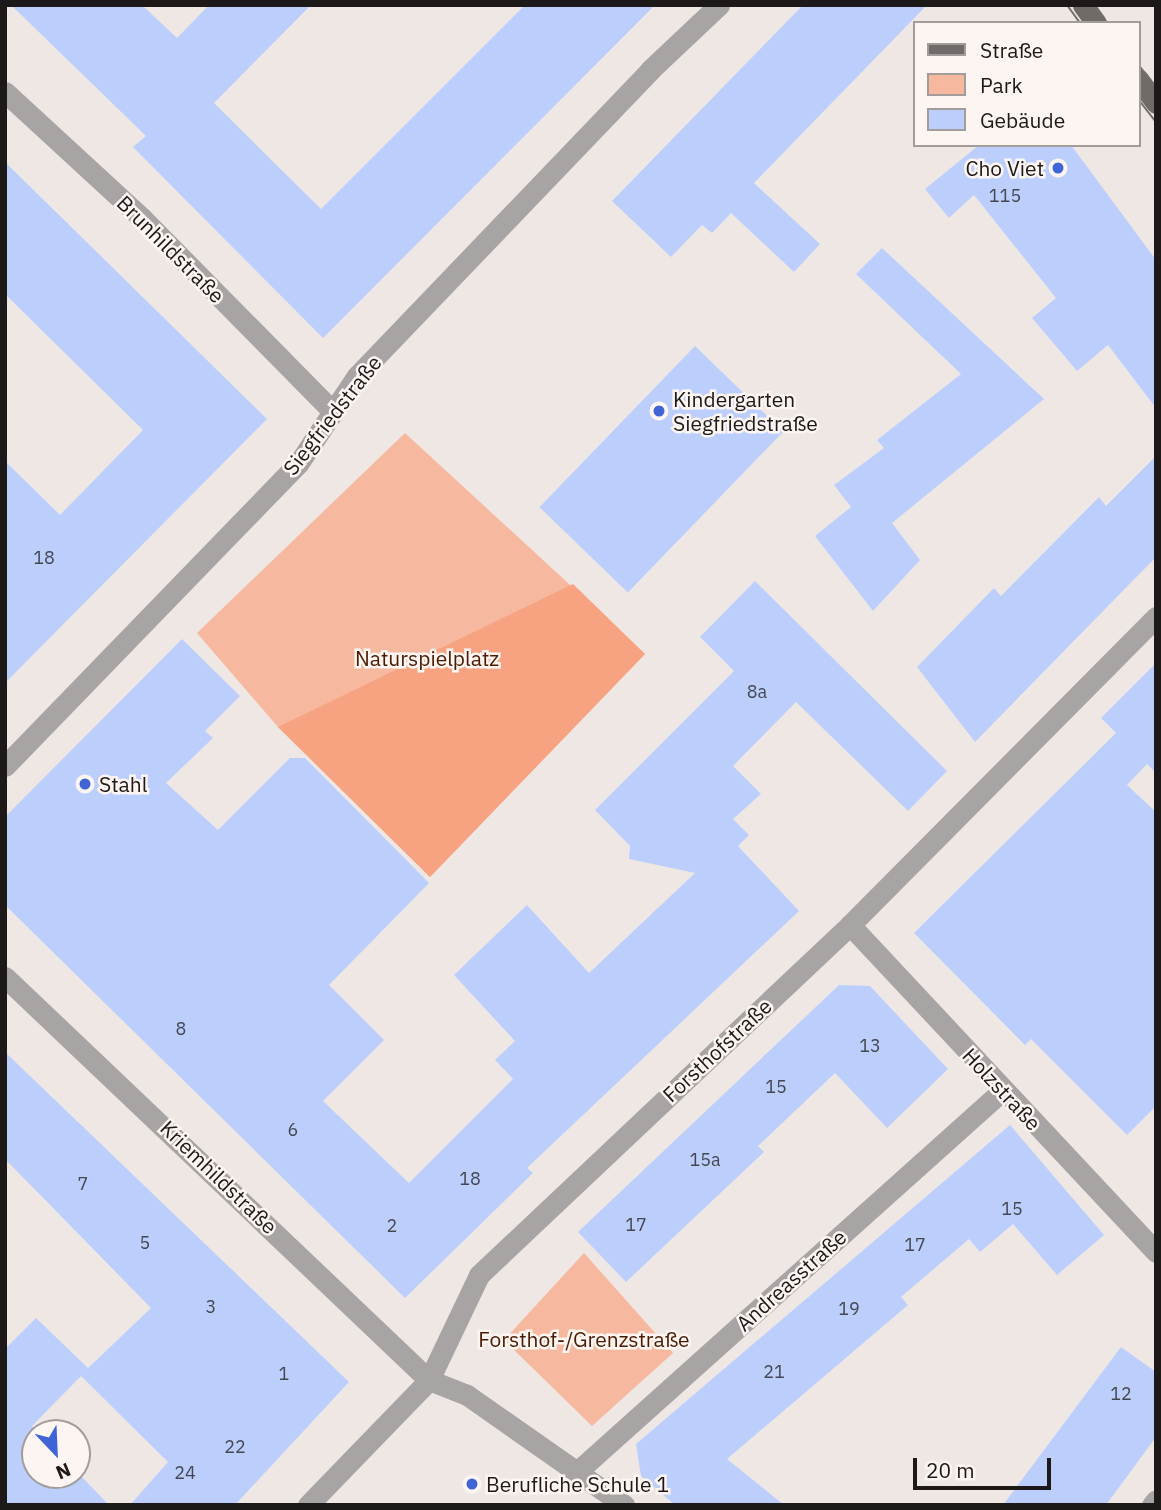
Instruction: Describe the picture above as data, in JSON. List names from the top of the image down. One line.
{"streets":{"street":["Brunhildstraße","Siegfriedstraße","Forsthofstraße","Holzstraße","Kriemhildstraße","Andreasstraße"]},"crossings":[["Brunhildstraße","Siegfriedstraße"],["Forsthofstraße","Holzstraße"],["Forsthofstraße","Kriemhildstraße"],["Holzstraße","Andreasstraße"]],"parks":["Naturspielplatz","Forsthof-/Grenzstraße"],"places":["Cho Viet","Kindergarten Siegfriedstraße","Stahl","Berufliche Schule 1"],"house_numbers":["115","18","8a","8","13","15","6","15a","18","7","15","17","2","5","17","3","19","21","1","12","22","24"],"legend":["Straße","Park","Gebäude"],"scale_bar":"20 m","north":"bottom right"}
